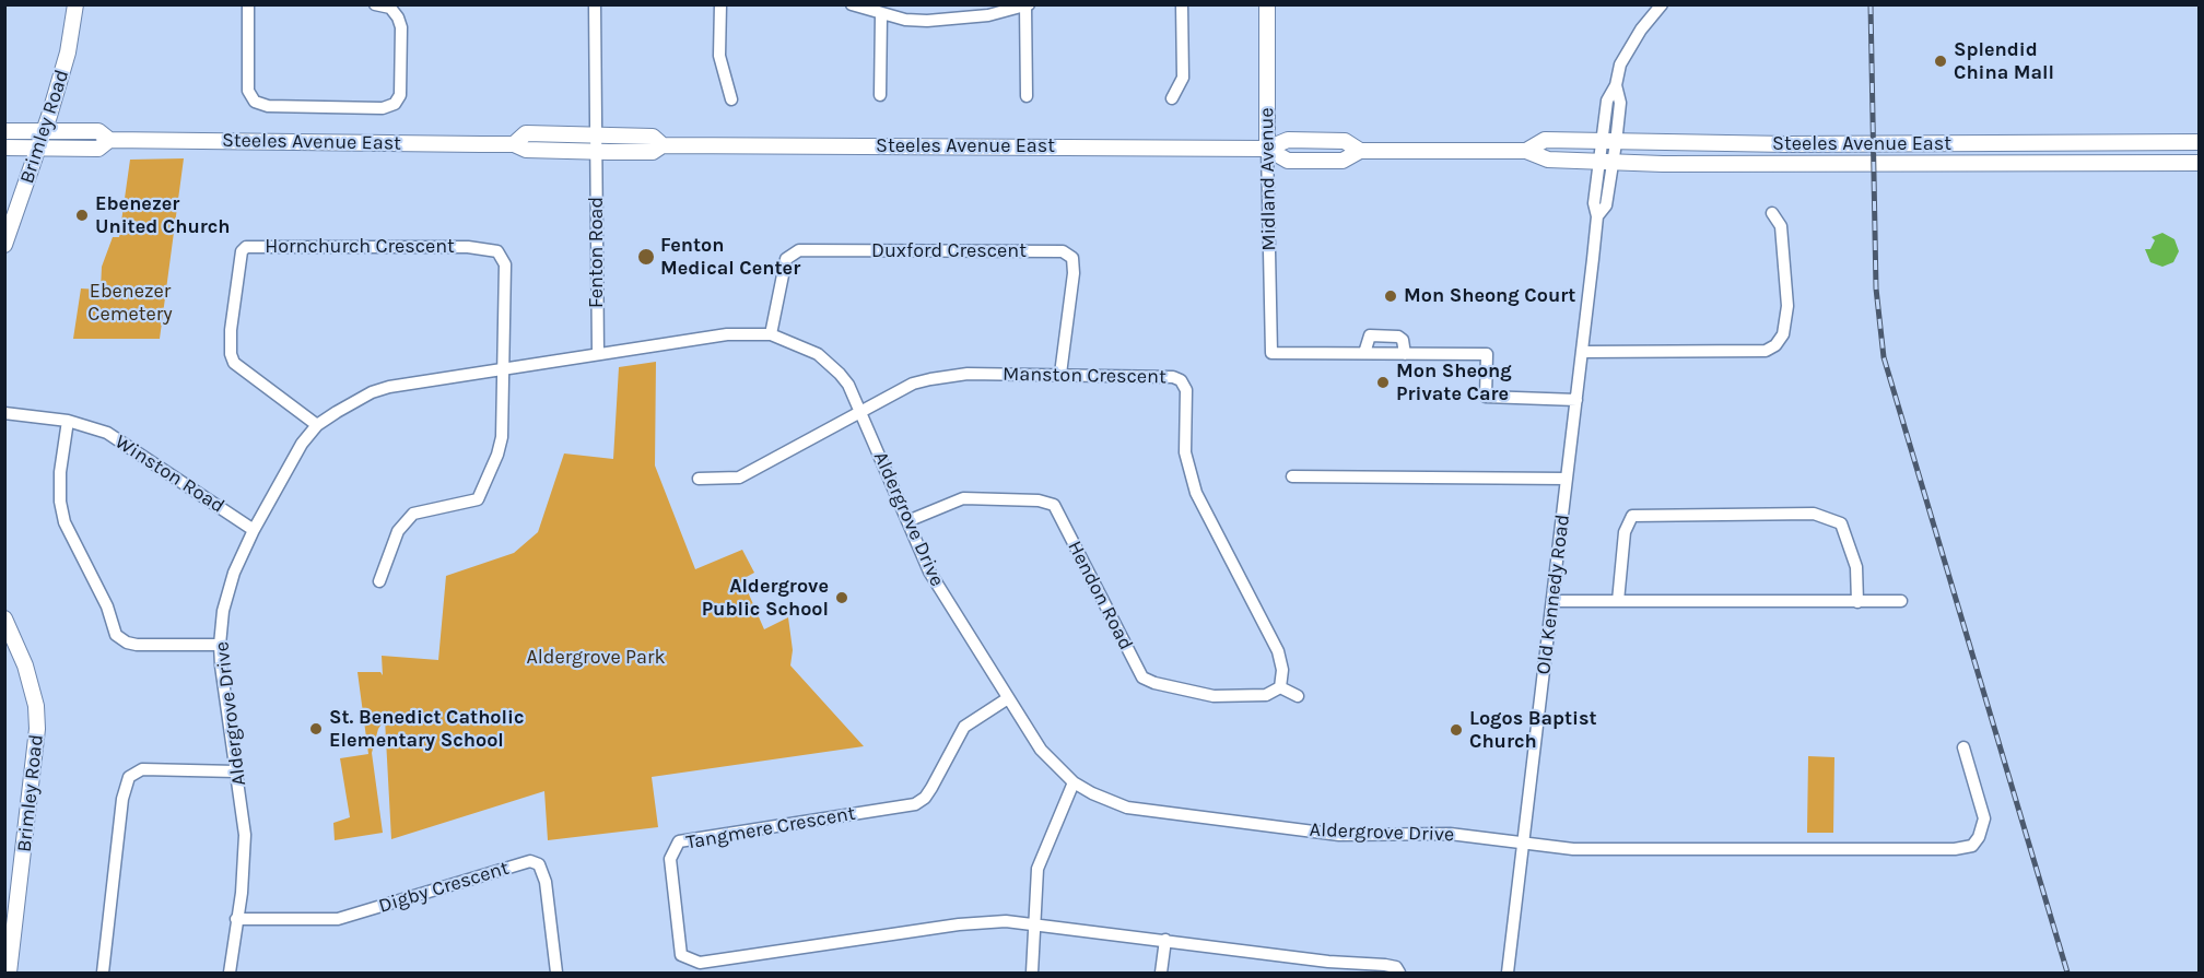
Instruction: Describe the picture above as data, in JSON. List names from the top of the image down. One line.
{"streets":{"main road":["Brimley Road","Steeles Avenue East","Midland Avenue"],"street":["Hornchurch Crescent","Duxford Crescent","Fenton Road","Manston Crescent","Winston Road","Aldergrove Drive","Old Kennedy Road","Hendon Road","Tangmere Crescent","Digby Crescent"]},"crossings":[["Brimley Road","Steeles Avenue East"],["Steeles Avenue East","Midland Avenue"],["Steeles Avenue East","Fenton Road"],["Steeles Avenue East","Old Kennedy Road"],["Hornchurch Crescent","Aldergrove Drive"],["Duxford Crescent","Manston Crescent"],["Duxford Crescent","Aldergrove Drive"],["Fenton Road","Aldergrove Drive"],["Manston Crescent","Aldergrove Drive"],["Manston Crescent","Hendon Road"],["Winston Road","Aldergrove Drive"],["Aldergrove Drive","Old Kennedy Road"],["Aldergrove Drive","Hendon Road"],["Aldergrove Drive","Tangmere Crescent"],["Aldergrove Drive","Digby Crescent"]],"parks":["Ebenezer Cemetery","Aldergrove Park"],"places":["Splendid China Mall","Ebenezer United Church","Fenton Medical Center","Mon Sheong Court","Mon Sheong Private Care","Aldergrove Public School","St. Benedict Catholic Elementary School","Logos Baptist Church"]}
